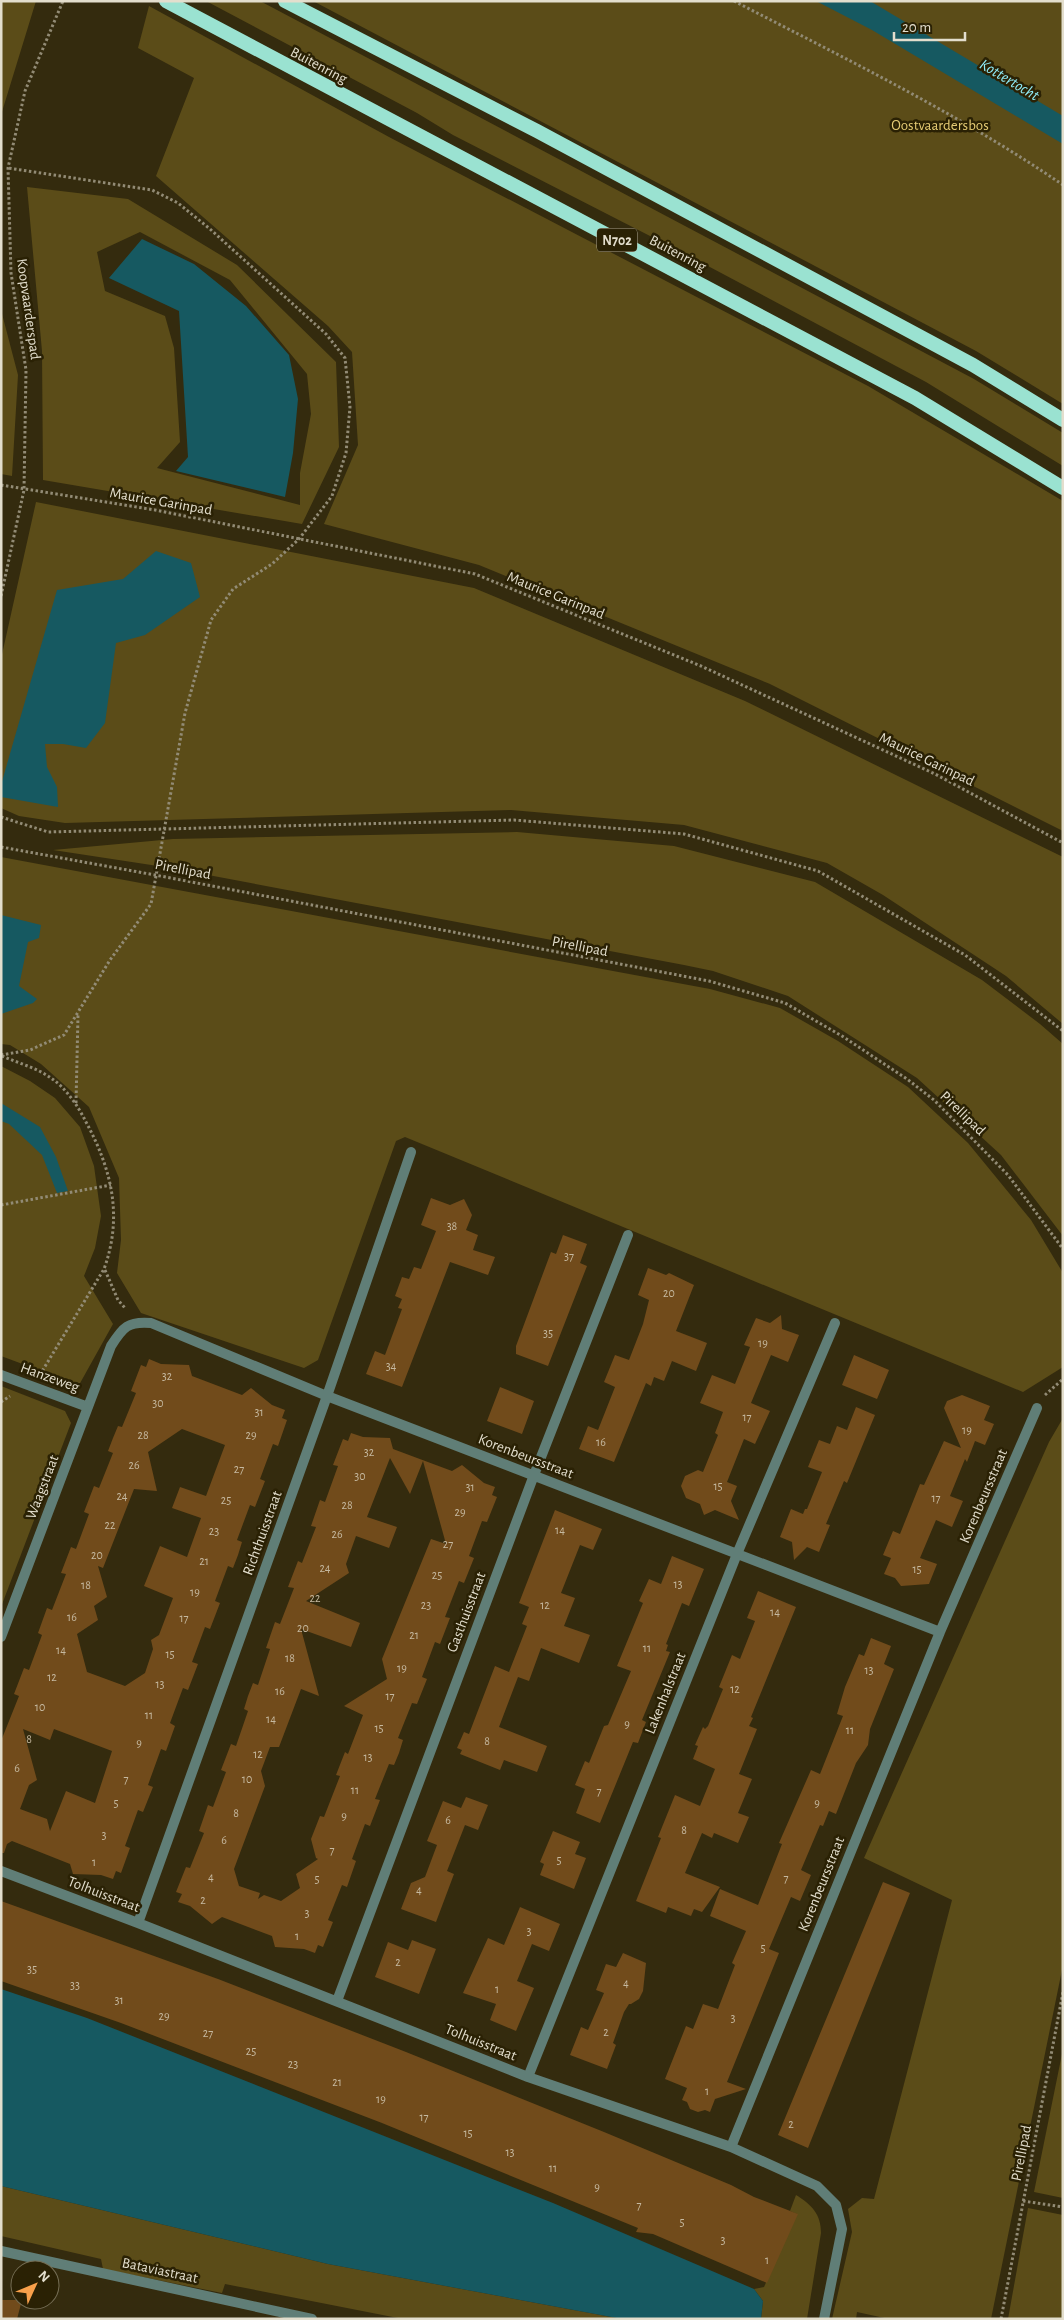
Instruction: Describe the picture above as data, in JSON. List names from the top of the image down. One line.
{"streets":{"highway":["Buitenring","N702"],"street":["Hanzeweg","Korenbeursstraat","Waagstraat","Richthuisstraat","Gasthuisstraat","Lakenhalstraat","Tolhuisstraat","Bataviastraat"],"path":["Koopvaarderspad","Maurice Garinpad","Pirellipad"]},"crossings":[["Koopvaarderspad","Maurice Garinpad"],["Hanzeweg","Waagstraat"],["Korenbeursstraat","Waagstraat"],["Korenbeursstraat","Richthuisstraat"],["Korenbeursstraat","Gasthuisstraat"],["Korenbeursstraat","Lakenhalstraat"],["Korenbeursstraat","Tolhuisstraat"],["Richthuisstraat","Tolhuisstraat"],["Gasthuisstraat","Tolhuisstraat"],["Lakenhalstraat","Tolhuisstraat"]],"water":["Kottertocht"],"parks":["Oostvaardersbos"],"house_numbers":["38","37","20","35","19","34","32","30","31","17","19","28","29","16","32","26","27","30","15","31","24","17","25","28","29","22","14","23","26","27","20","21","24","15","25","13","18","19","22","23","12","14","16","17","20","21","11","14","15","18","19","13","12","13","12","16","17","10","11","14","9","15","11","8","8","9","12","13","6","7","10","11","7","5","9","8","9","6","8","3","6","7","5","1","4","7","5","4","2","3","3","1","5","2","35","4","33","1","31","29","3","2","27","25","23","21","1","19","17","2","15","13","11","9","7","5","3","1"],"scale_bar":"20 m","north":"top right"}
